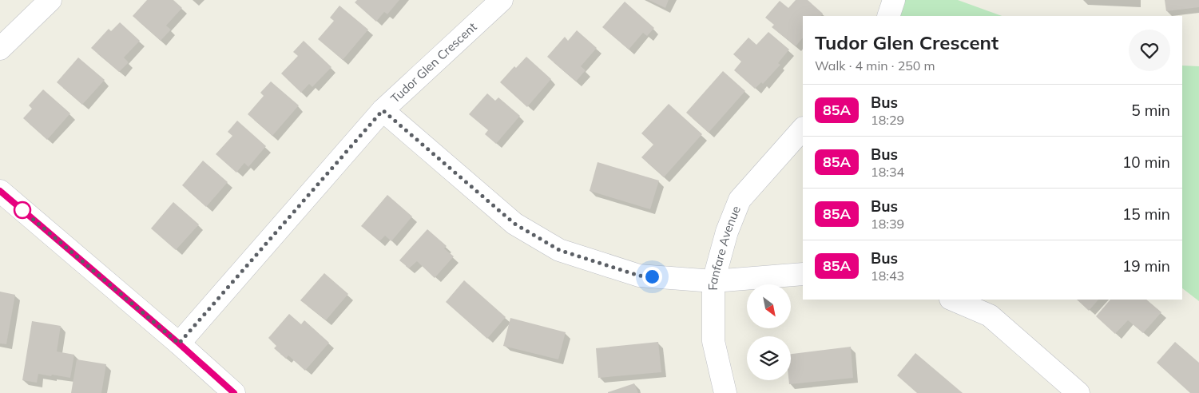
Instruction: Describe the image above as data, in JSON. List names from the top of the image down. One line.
{"streets":{"street":["Tudor Glen Crescent","Fanfare Avenue"]},"lines":["bus line 85A"],"north":"bottom right","page":{"heading":["Tudor Glen Crescent","Walk · 4 min · 250 m"],"list":[{"mark":"85A","name":"Bus","note":"18:29","value":"5 min"},{"mark":"85A","name":"Bus","note":"18:34","value":"10 min"},{"mark":"85A","name":"Bus","note":"18:39","value":"15 min"},{"mark":"85A","name":"Bus","note":"18:43","value":"19 min"}]}}
